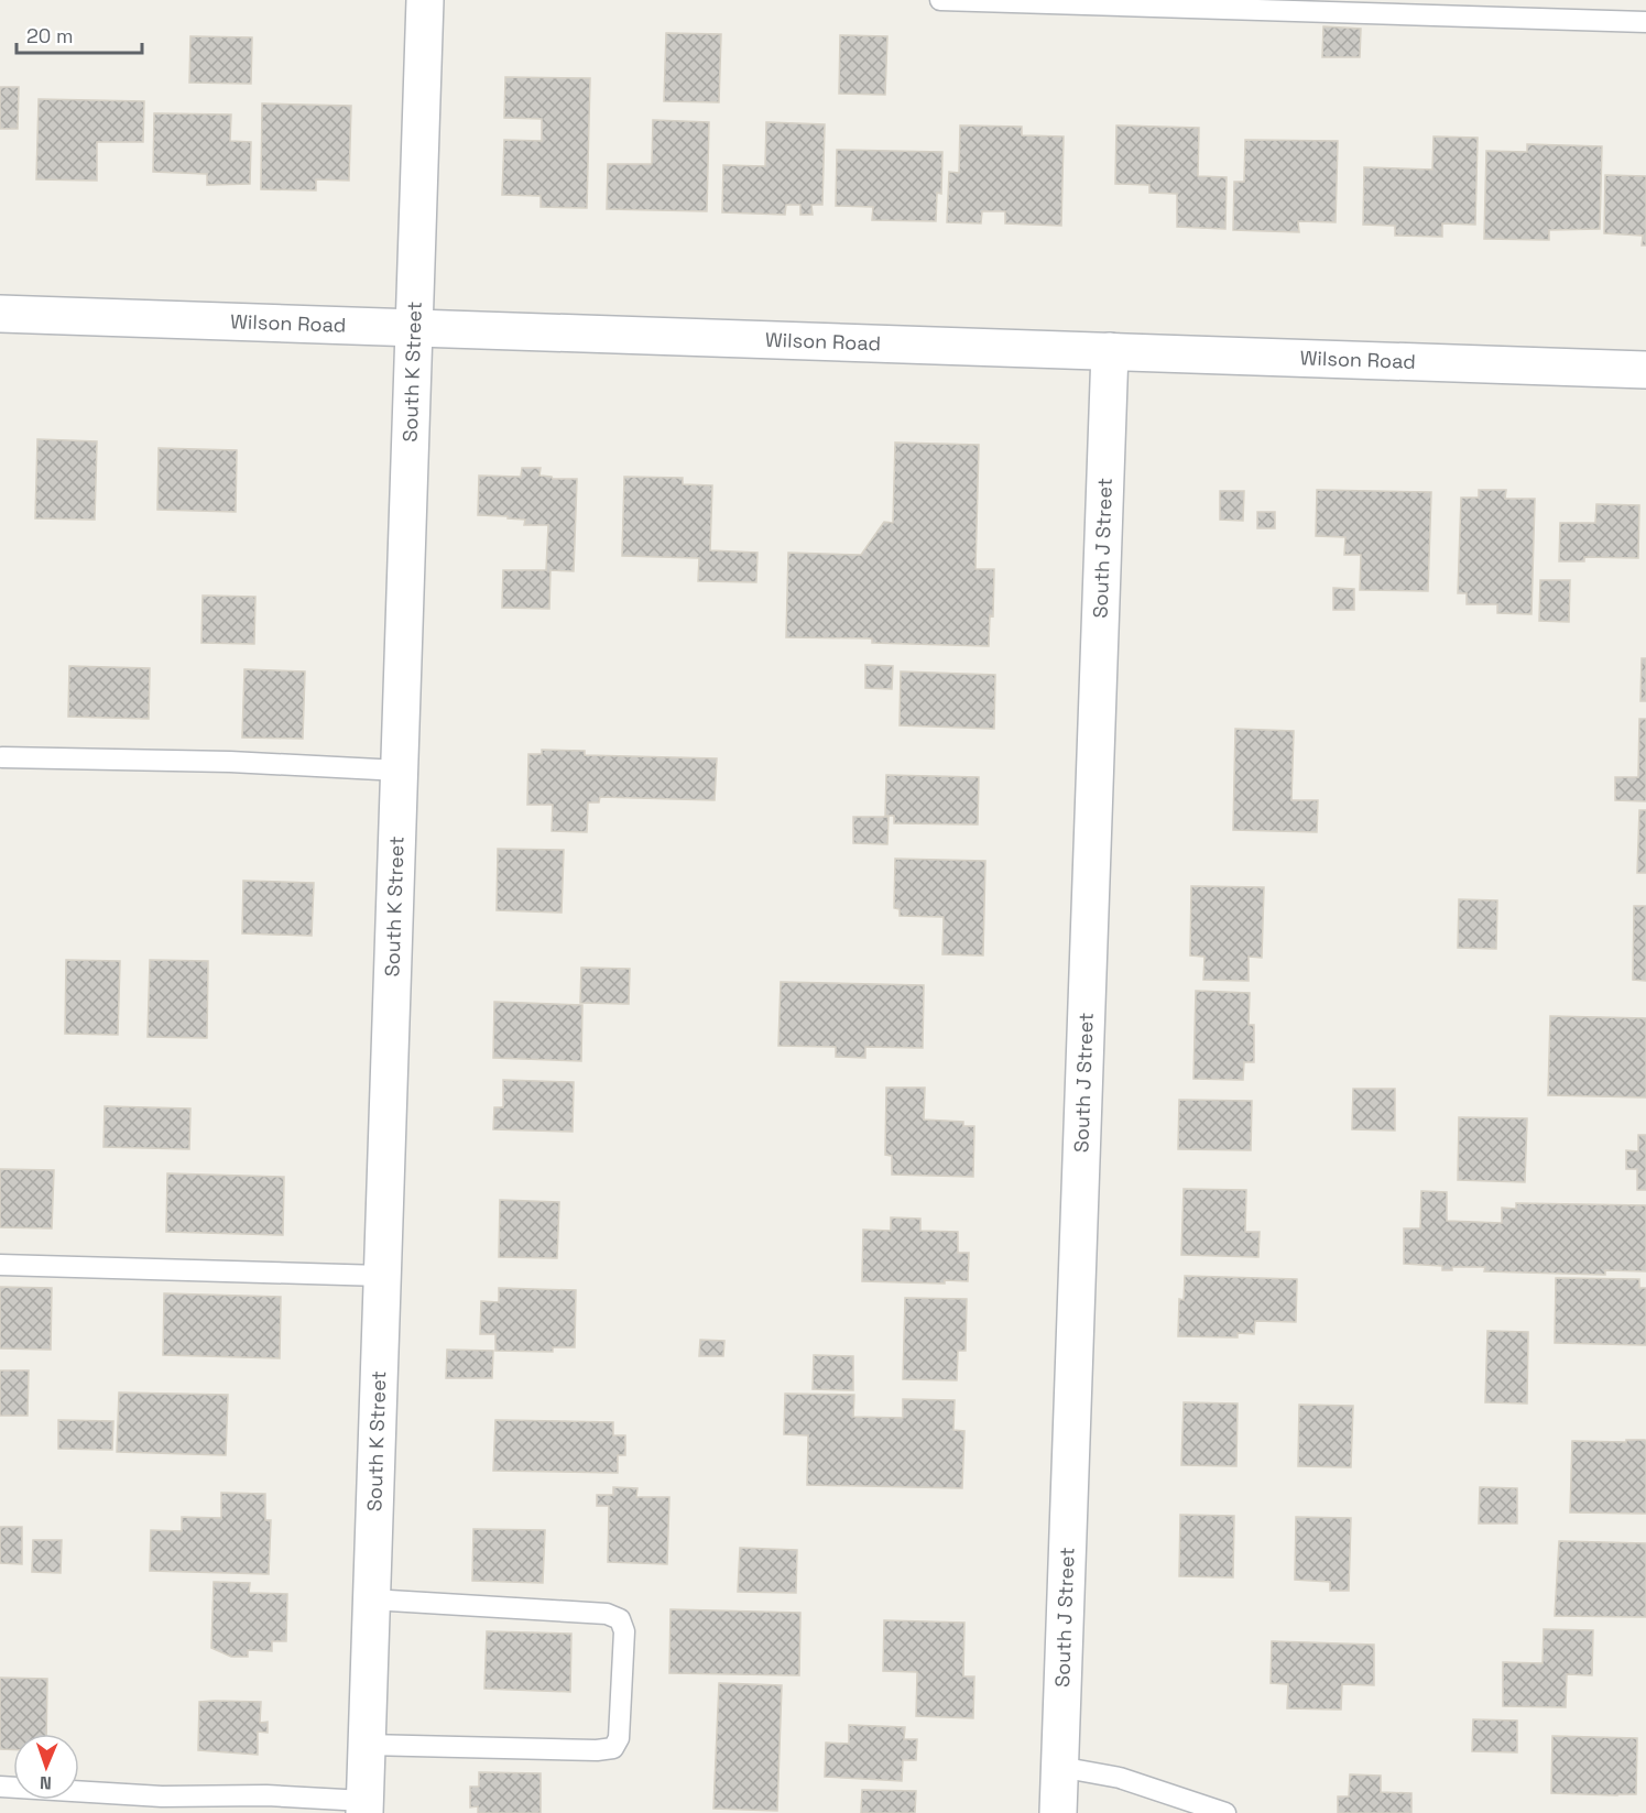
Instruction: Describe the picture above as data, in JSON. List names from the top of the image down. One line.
{"streets":{"street":["Wilson Road","South K Street","South J Street"]},"crossings":[["Wilson Road","South K Street"],["Wilson Road","South J Street"]],"scale_bar":"20 m","north":"bottom"}
